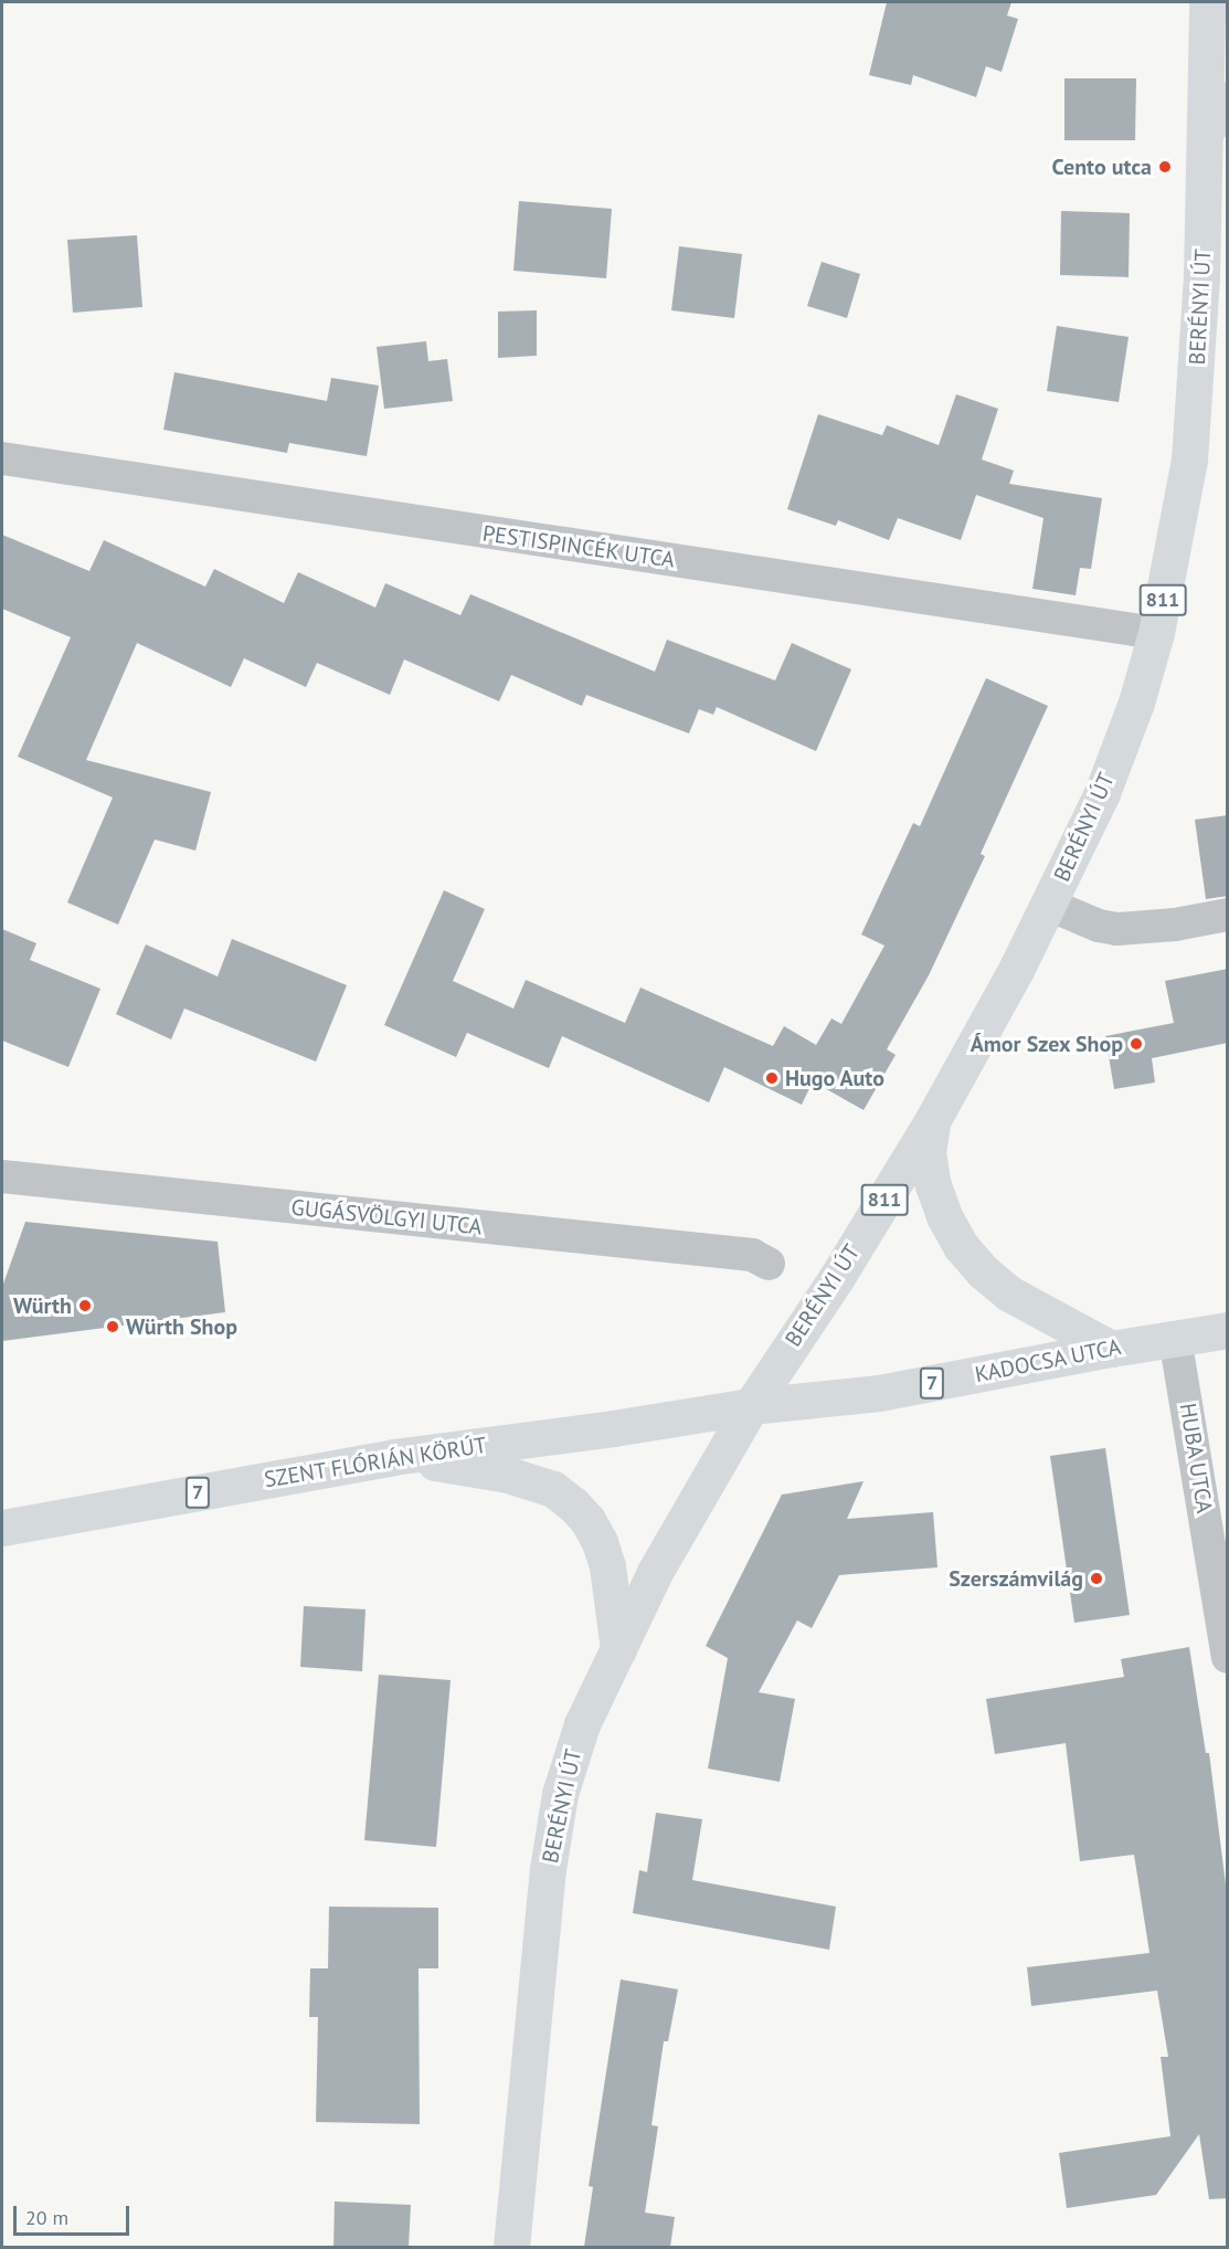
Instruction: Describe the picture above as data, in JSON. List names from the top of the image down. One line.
{"streets":{"main road":["BERÉNYI ÚT","811","KADOCSA UTCA","7","SZENT FLÓRIÁN KÖRÚT"],"street":["PESTISPINCÉK UTCA","GUGÁSVÖLGYI UTCA","HUBA UTCA"]},"crossings":[["BERÉNYI ÚT","PESTISPINCÉK UTCA"],["BERÉNYI ÚT","KADOCSA UTCA"],["BERÉNYI ÚT","SZENT FLÓRIÁN KÖRÚT"],["KADOCSA UTCA","HUBA UTCA"],["KADOCSA UTCA","SZENT FLÓRIÁN KÖRÚT"]],"places":["Cento utca","Ámor Szex Shop","Hugo Auto","Würth","Würth Shop","Szerszámvilág"],"scale_bar":"20 m"}
